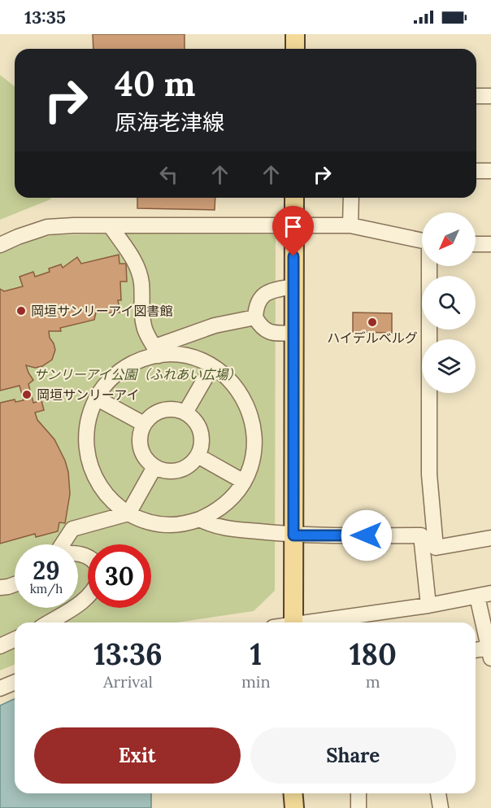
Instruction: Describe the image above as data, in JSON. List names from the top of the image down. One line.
{"parks":["サンリーアイ公園（ふれあい広場）"],"places":["岡垣サンリーアイ図書館","ハイデルベルグ","岡垣サンリーアイ"],"north":"bottom left","page":{"status":"13:35","turn":["40 m","原海老津線"],"speed":"29 km/h","limit":"30","eta":["13:36","Arrival","1","min","180","m"],"buttons":["Exit","Share"]}}
